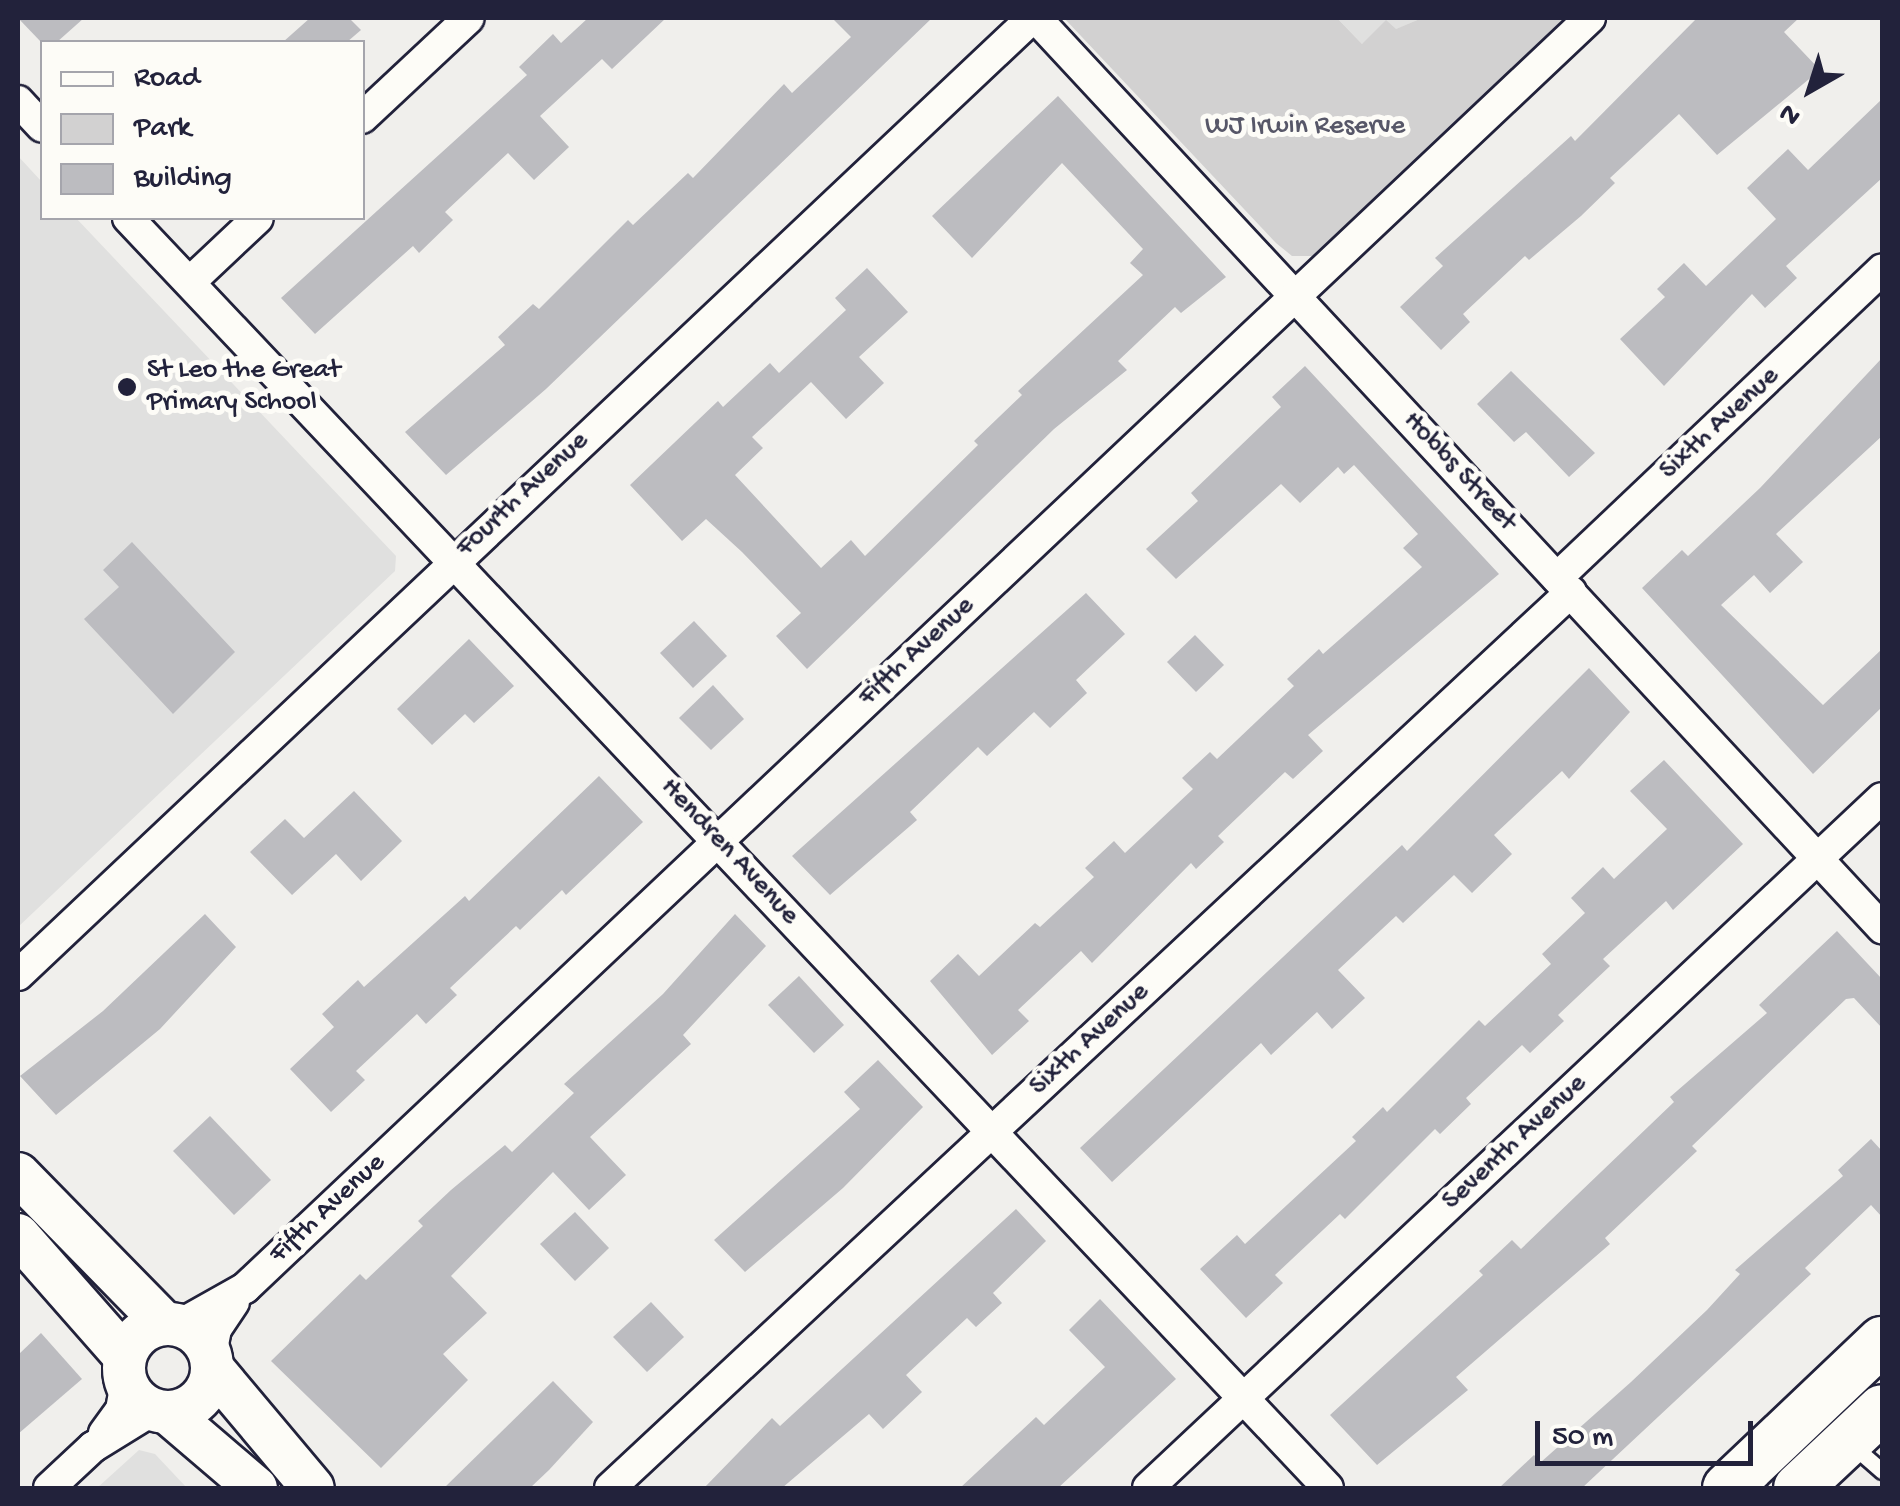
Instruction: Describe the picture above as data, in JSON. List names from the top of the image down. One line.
{"streets":{"street":["Sixth Avenue","Hobbs Street","Fourth Avenue","Fifth Avenue","Hendren Avenue","Seventh Avenue"]},"crossings":[["Sixth Avenue","Hobbs Street"],["Sixth Avenue","Hendren Avenue"],["Hobbs Street","Fourth Avenue"],["Hobbs Street","Fifth Avenue"],["Hobbs Street","Seventh Avenue"],["Fourth Avenue","Hendren Avenue"],["Fifth Avenue","Hendren Avenue"],["Hendren Avenue","Seventh Avenue"]],"parks":["WJ Irwin Reserve"],"places":["St Leo the Great Primary School"],"legend":["Road","Park","Building"],"scale_bar":"50 m","north":"bottom left"}
